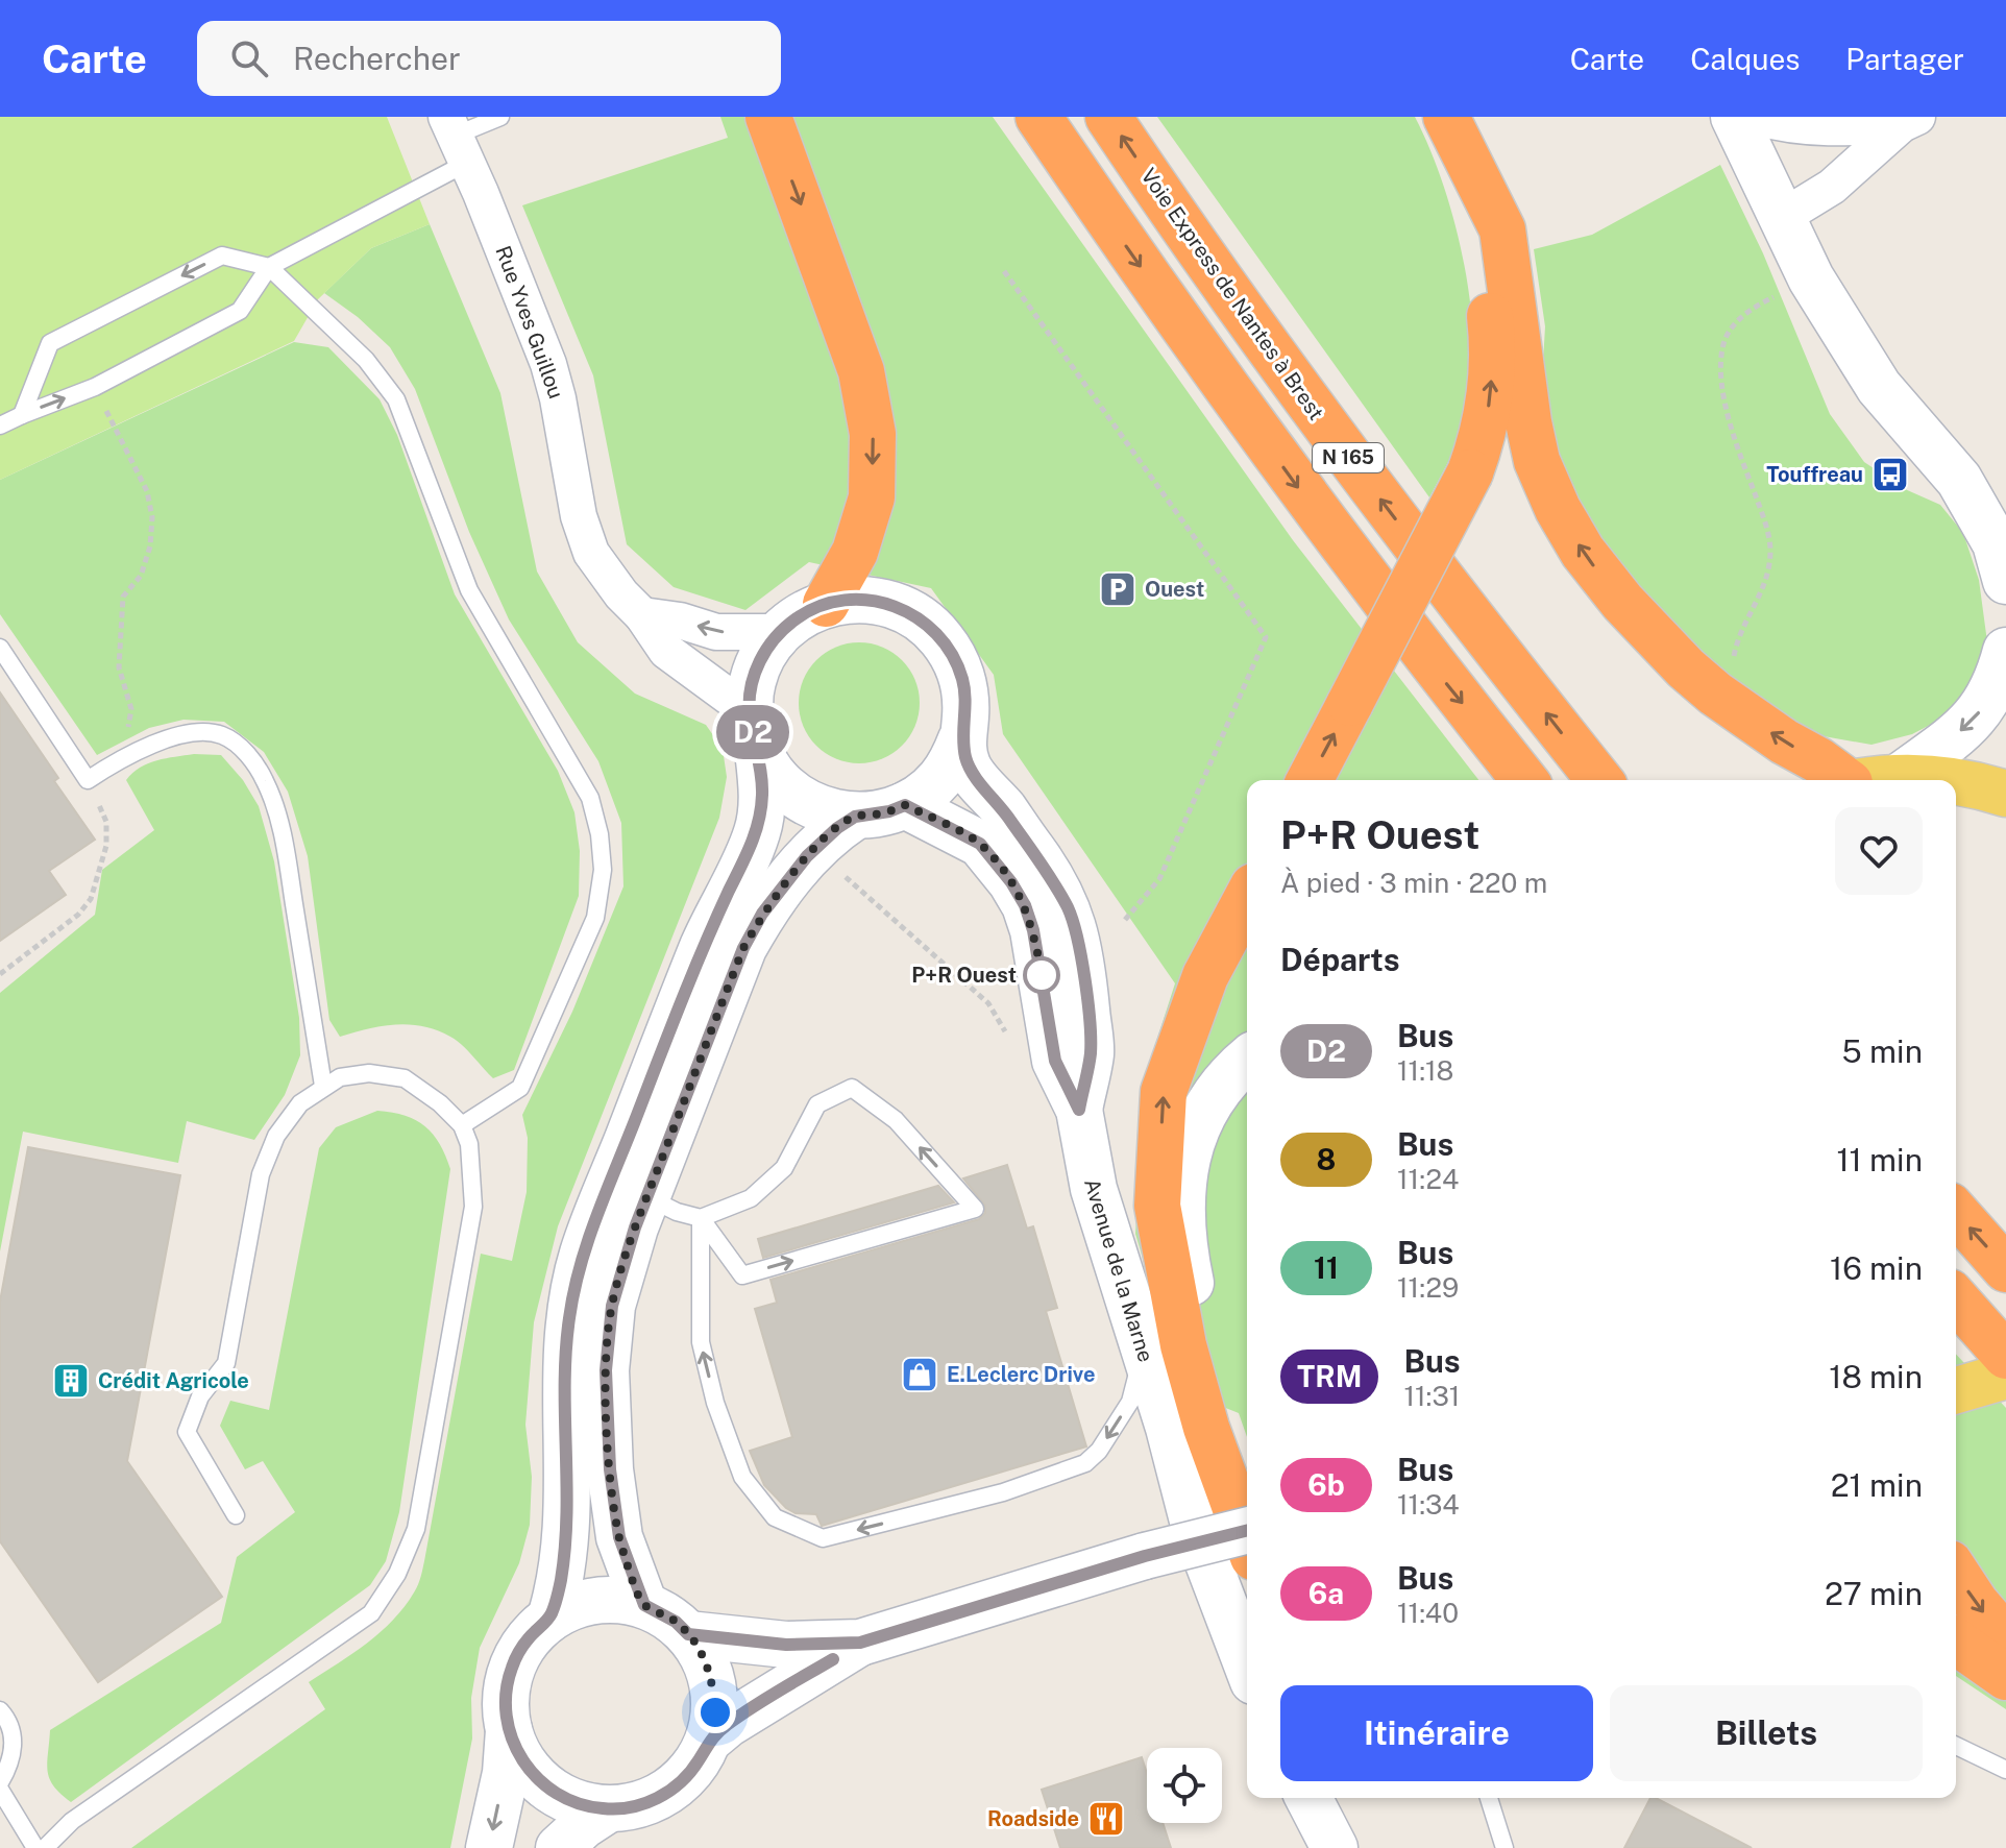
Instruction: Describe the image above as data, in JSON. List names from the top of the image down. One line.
{"streets":{"highway":["Voie Express de Nantes à Brest","N 165"],"main road":["Avenue de la Marne"],"street":["Rue Yves Guillou"]},"crossings":[["Rue Yves Guillou","Avenue de la Marne"]],"places":{"bus stop":["Touffreau"],"parking":["Ouest"],"other":["P+R Ouest"],"shop":["E.Leclerc Drive"],"building":["Crédit Agricole"],"restaurant":["Roadside"]},"lines":["bus line D2"],"page":{"header":"Carte","search":"Rechercher","nav":["Carte","Calques","Partager"],"on_map":"D2","heading":[["P+R Ouest","À pied · 3 min · 220 m"],"Départs"],"list":[{"mark":"D2","name":"Bus","note":"11:18","value":"5 min"},{"mark":"8","name":"Bus","note":"11:24","value":"11 min"},{"mark":"11","name":"Bus","note":"11:29","value":"16 min"},{"mark":"TRM","name":"Bus","note":"11:31","value":"18 min"},{"mark":"6b","name":"Bus","note":"11:34","value":"21 min"},{"mark":"6a","name":"Bus","note":"11:40","value":"27 min"}],"buttons":["Itinéraire","Billets"]}}
